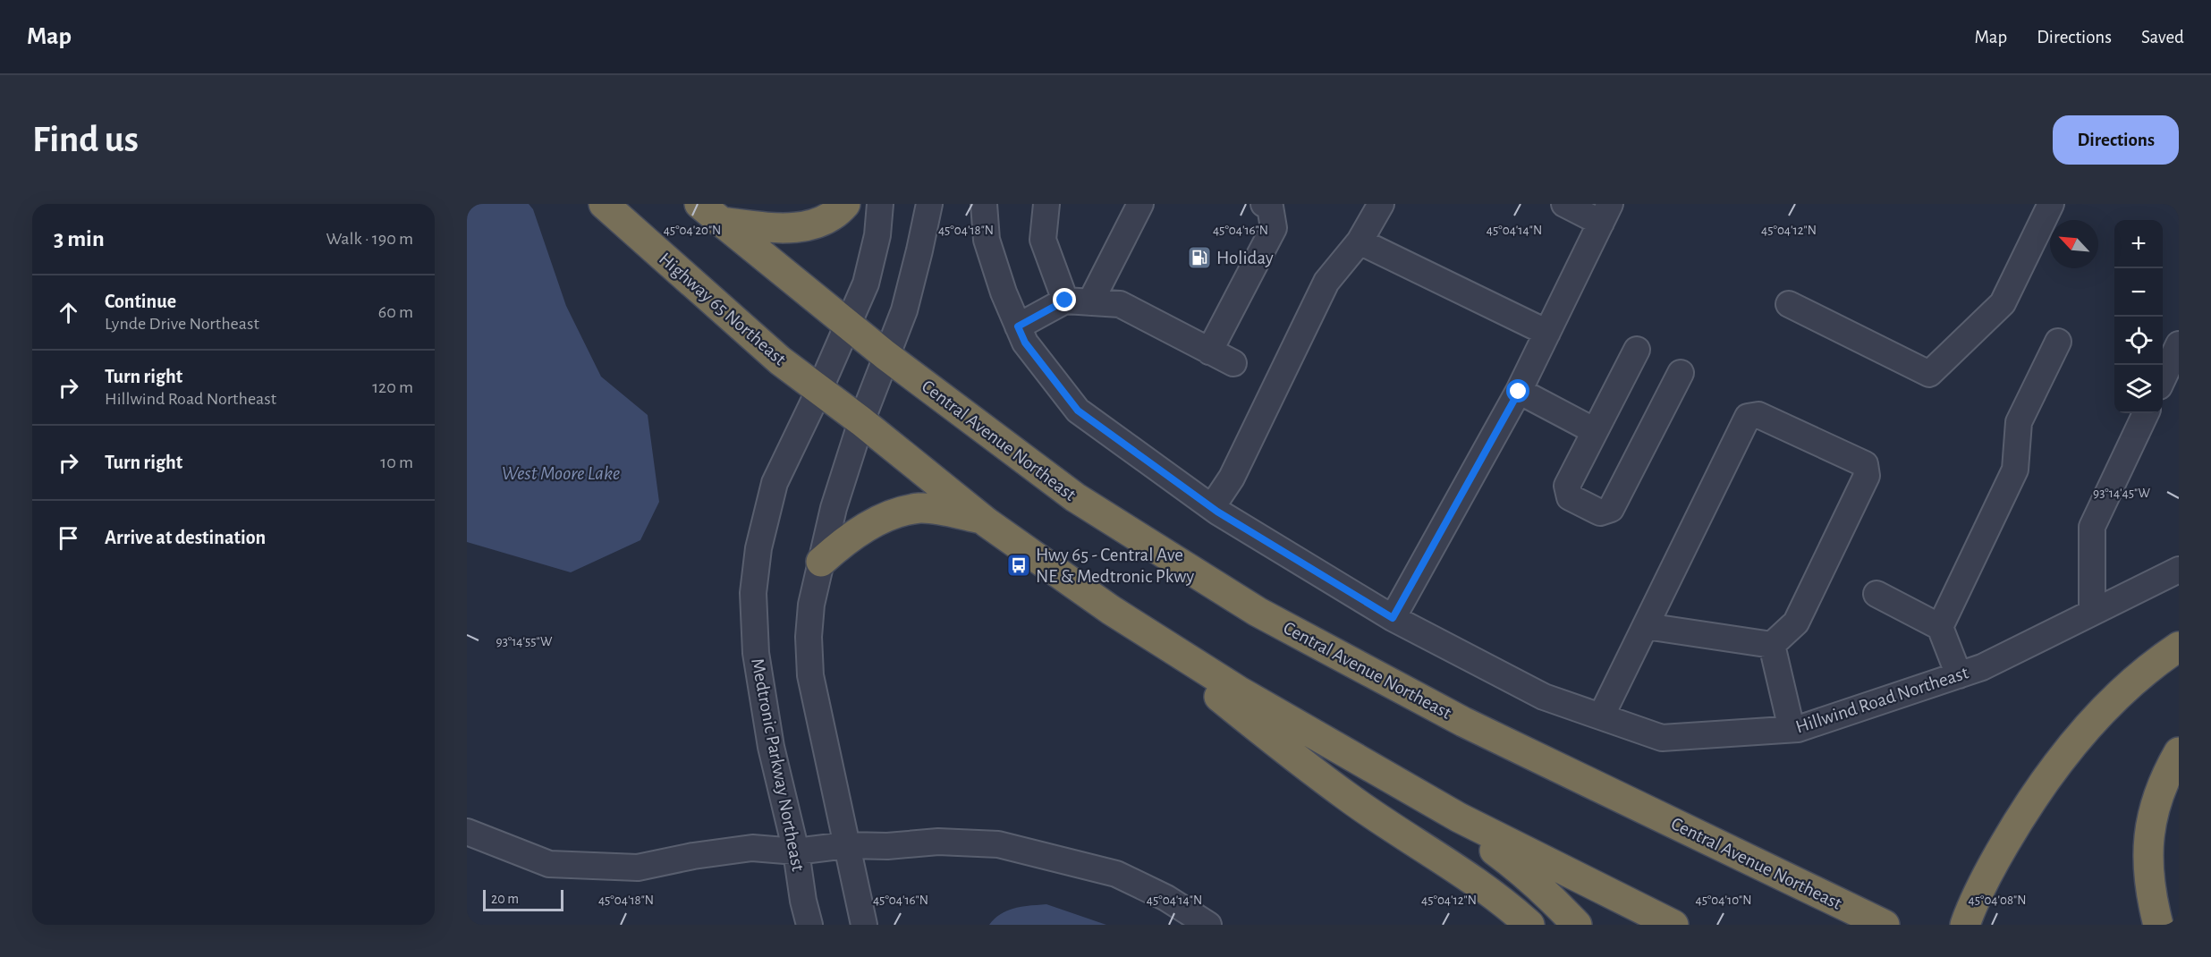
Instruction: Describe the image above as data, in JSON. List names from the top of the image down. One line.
{"streets":{"highway":["Highway 65 Northeast","Central Avenue Northeast"],"street":["Hillwind Road Northeast","Medtronic Parkway Northeast"]},"crossings":[["Highway 65 Northeast","Medtronic Parkway Northeast"]],"water":["West Moore Lake"],"places":{"fuel station":["Holiday"],"bus stop":["Hwy 65 - Central Ave NE & Medtronic Pkwy"]},"scale_bar":"20 m","north":"top left","page":{"header":"Map","nav":["Map","Directions","Saved"],"buttons":"Directions","title":"Find us","heading":["3 min","Walk · 190 m"],"map_buttons":["+","−"],"list":[["Continue","Lynde Drive Northeast","60 m"],["Turn right","Hillwind Road Northeast","120 m"],["Turn right","10 m"],"Arrive at destination"],"scale":"20 m"},"coordinates":["45°04'20\"N","45°04'18\"N","45°04'16\"N","45°04'14\"N","45°04'12\"N","93°14'45\"W","93°14'55\"W","45°04'10\"N","45°04'08\"N"]}
